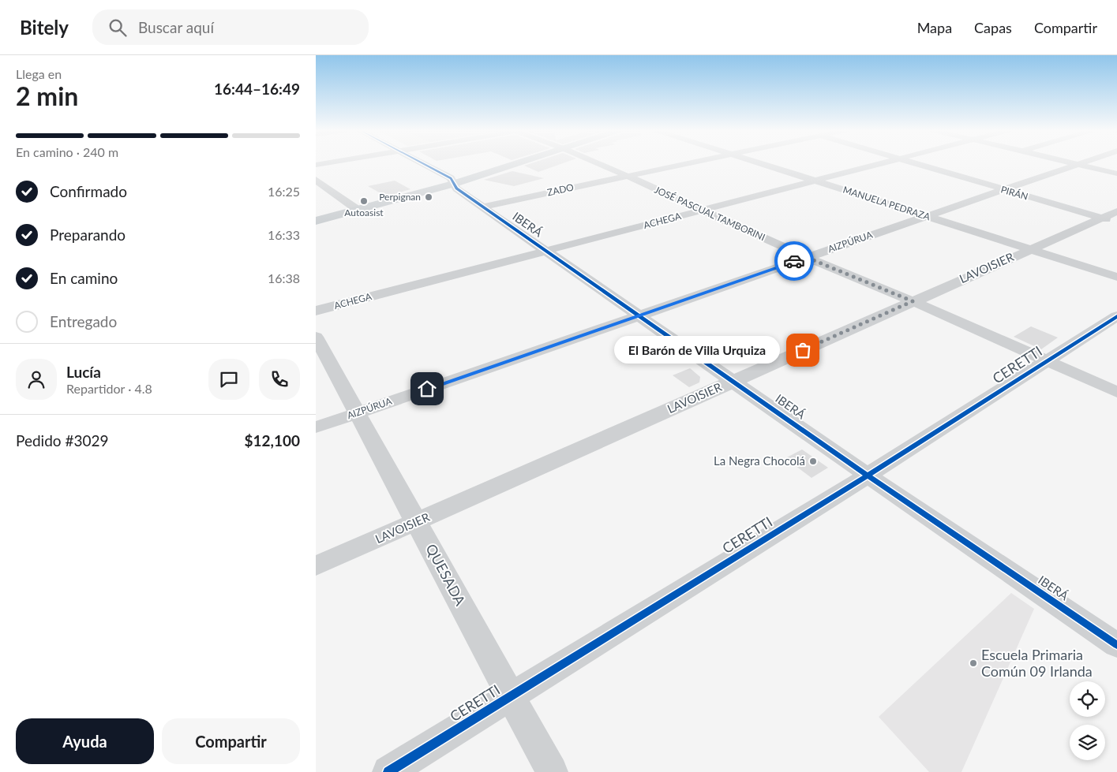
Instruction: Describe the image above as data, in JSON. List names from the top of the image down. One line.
{"streets":{"street":["ZADO","PIRÁN","MANUELA PEDRAZA","JOSÉ PASCUAL TAMBORINI","ACHEGA","IBERÁ","AIZPÚRUA","LAVOISIER","CERETTI","QUESADA"]},"crossings":[["ZADO","JOSÉ PASCUAL TAMBORINI"],["ZADO","IBERÁ"],["PIRÁN","AIZPÚRUA"],["PIRÁN","LAVOISIER"],["MANUELA PEDRAZA","ACHEGA"],["MANUELA PEDRAZA","AIZPÚRUA"],["MANUELA PEDRAZA","LAVOISIER"],["JOSÉ PASCUAL TAMBORINI","ACHEGA"],["JOSÉ PASCUAL TAMBORINI","AIZPÚRUA"],["JOSÉ PASCUAL TAMBORINI","LAVOISIER"],["JOSÉ PASCUAL TAMBORINI","CERETTI"],["ACHEGA","IBERÁ"],["IBERÁ","AIZPÚRUA"],["IBERÁ","LAVOISIER"],["IBERÁ","CERETTI"],["AIZPÚRUA","QUESADA"],["LAVOISIER","QUESADA"],["CERETTI","QUESADA"]],"places":["Perpignan","Autoasist","El Barón de Villa Urquiza","La Negra Chocolá","Escuela Primaria Común 09 Irlanda"],"page":{"header":"Bitely","search":"Buscar aquí","nav":["Mapa","Capas","Compartir"],"heading":["2 min","Llega en","16:44–16:49"],"panel":["Lucía","Repartidor · 4.8","Pedido #3029","$12,100"],"bar":"En camino · 240 m","list":[["Confirmado","16:25"],["Preparando","16:33"],["En camino","16:38"],"Entregado"],"bubble":"El Barón de Villa Urquiza","buttons":["Ayuda","Compartir"]}}
